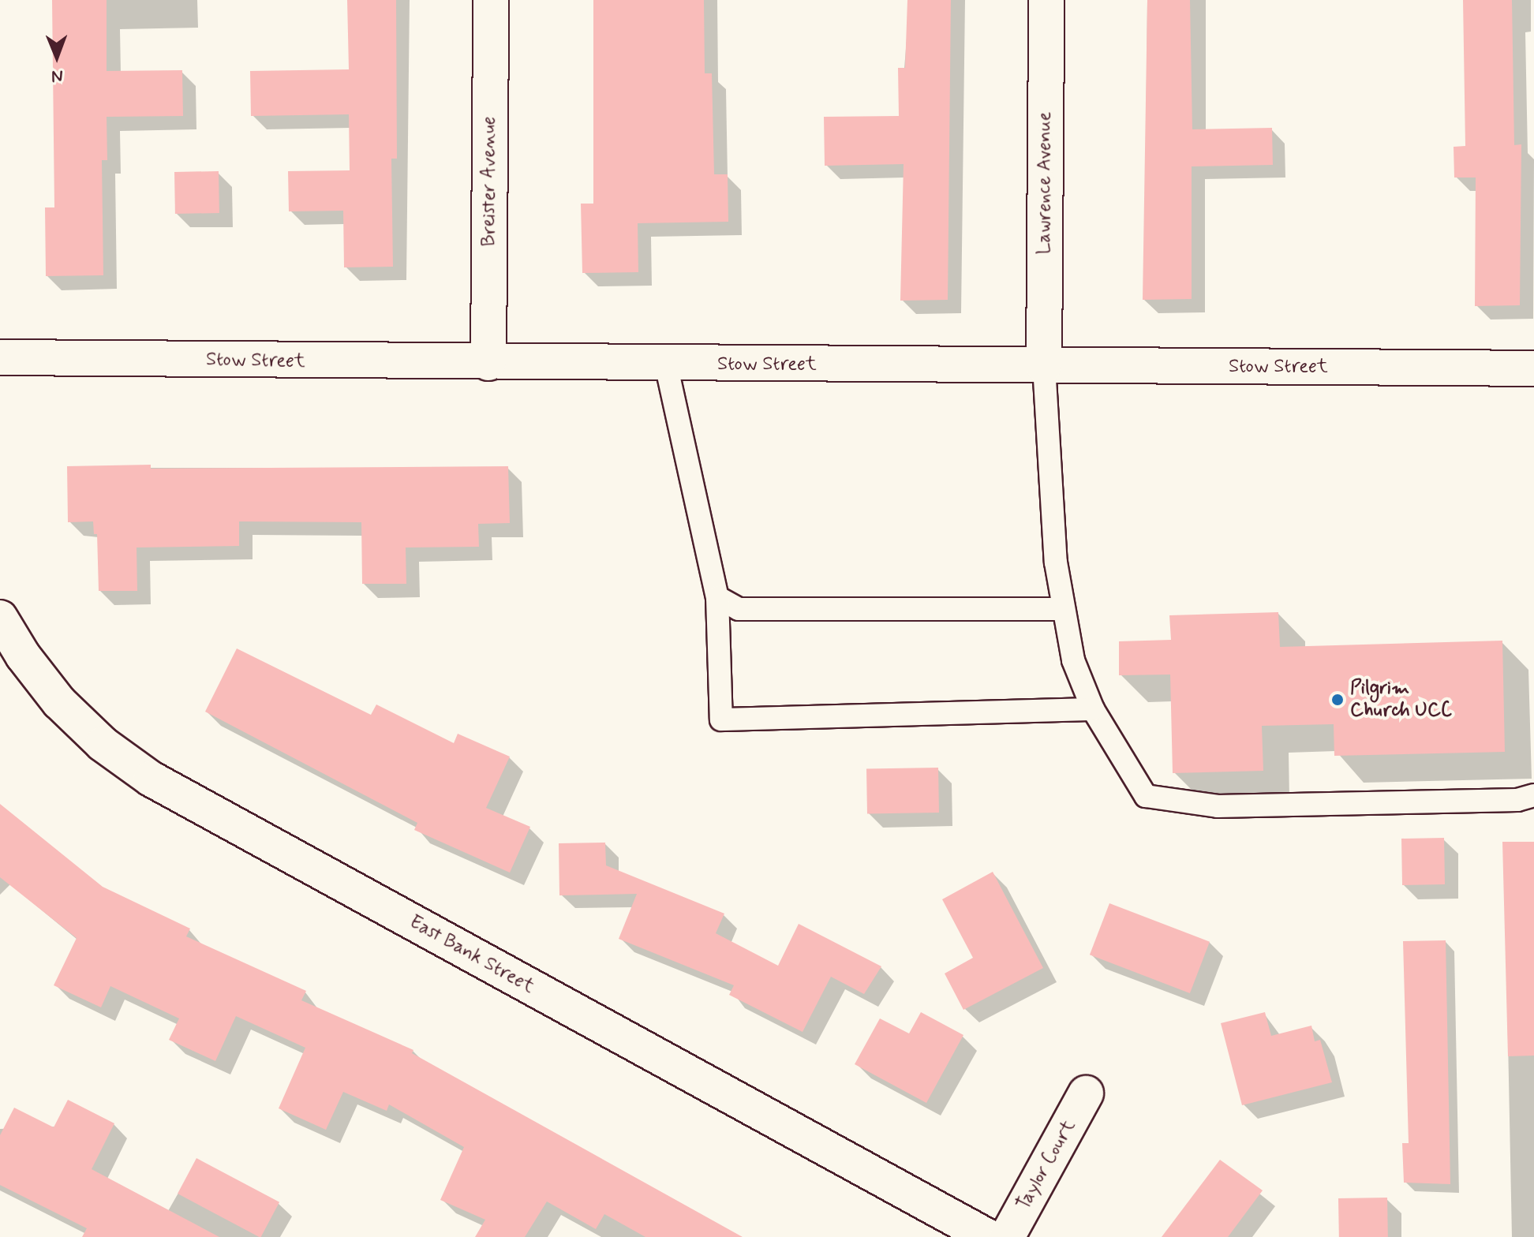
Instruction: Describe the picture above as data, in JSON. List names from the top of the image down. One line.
{"streets":{"street":["Breister Avenue","Lawrence Avenue","Stow Street","East Bank Street","Taylor Court"]},"crossings":[["Breister Avenue","Stow Street"],["Lawrence Avenue","Stow Street"]],"places":["Pilgrim Church UCC"],"north":"bottom"}
